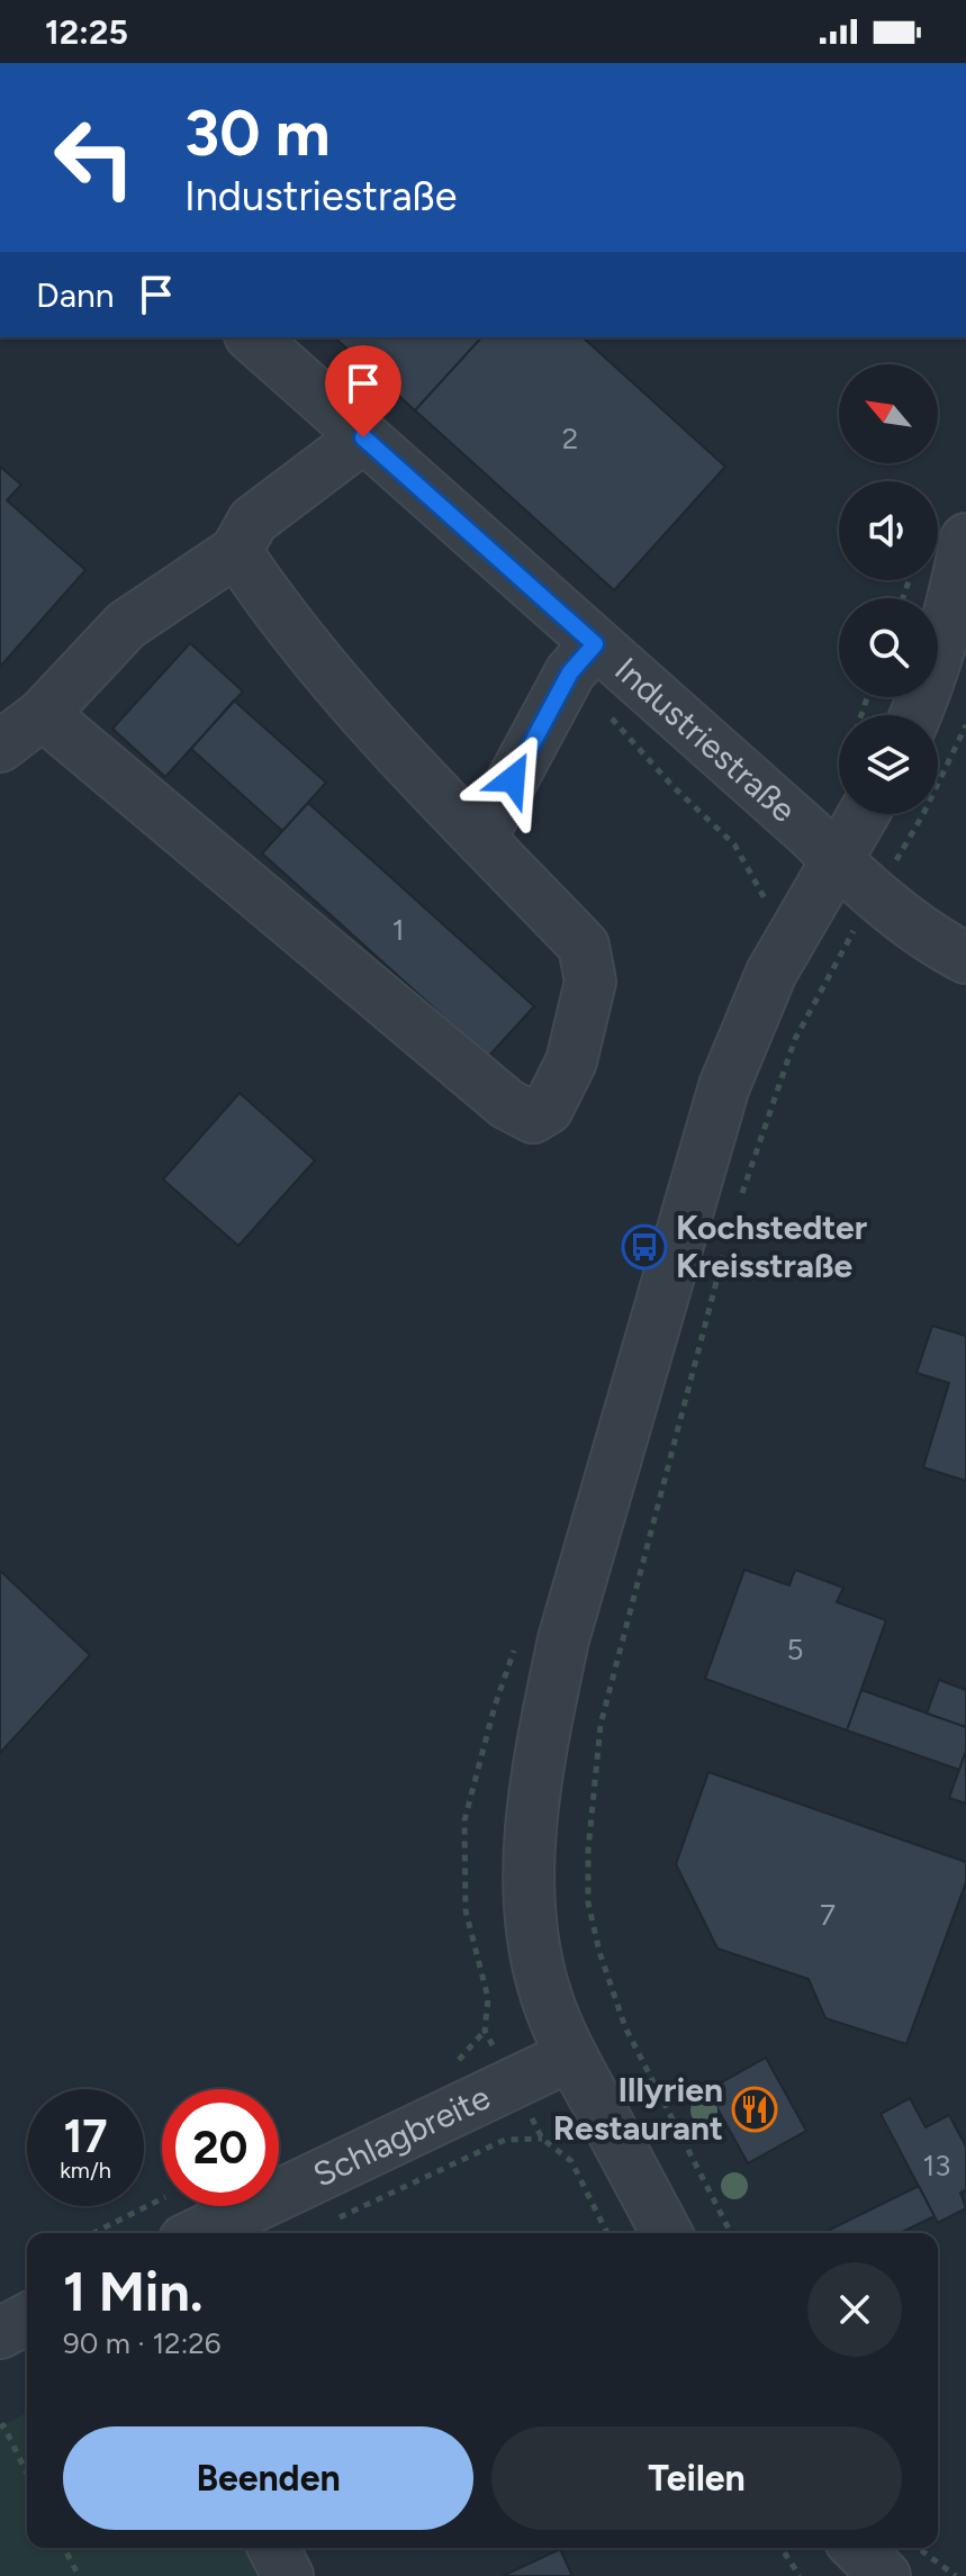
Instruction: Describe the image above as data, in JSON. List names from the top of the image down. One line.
{"streets":{"street":["Industriestraße","Schlagbreite"]},"places":{"bus stop":["Kochstedter Kreisstraße"],"restaurant":["Illyrien Restaurant"]},"house_numbers":["2","1","5","7","13"],"north":"top left","page":{"status":"12:25","turn":["30 m","Industriestraße"],"then":"Dann","speed":"17 km/h","limit":"20","heading":["1 Min.","90 m · 12:26"],"buttons":["Beenden","Teilen"]}}
